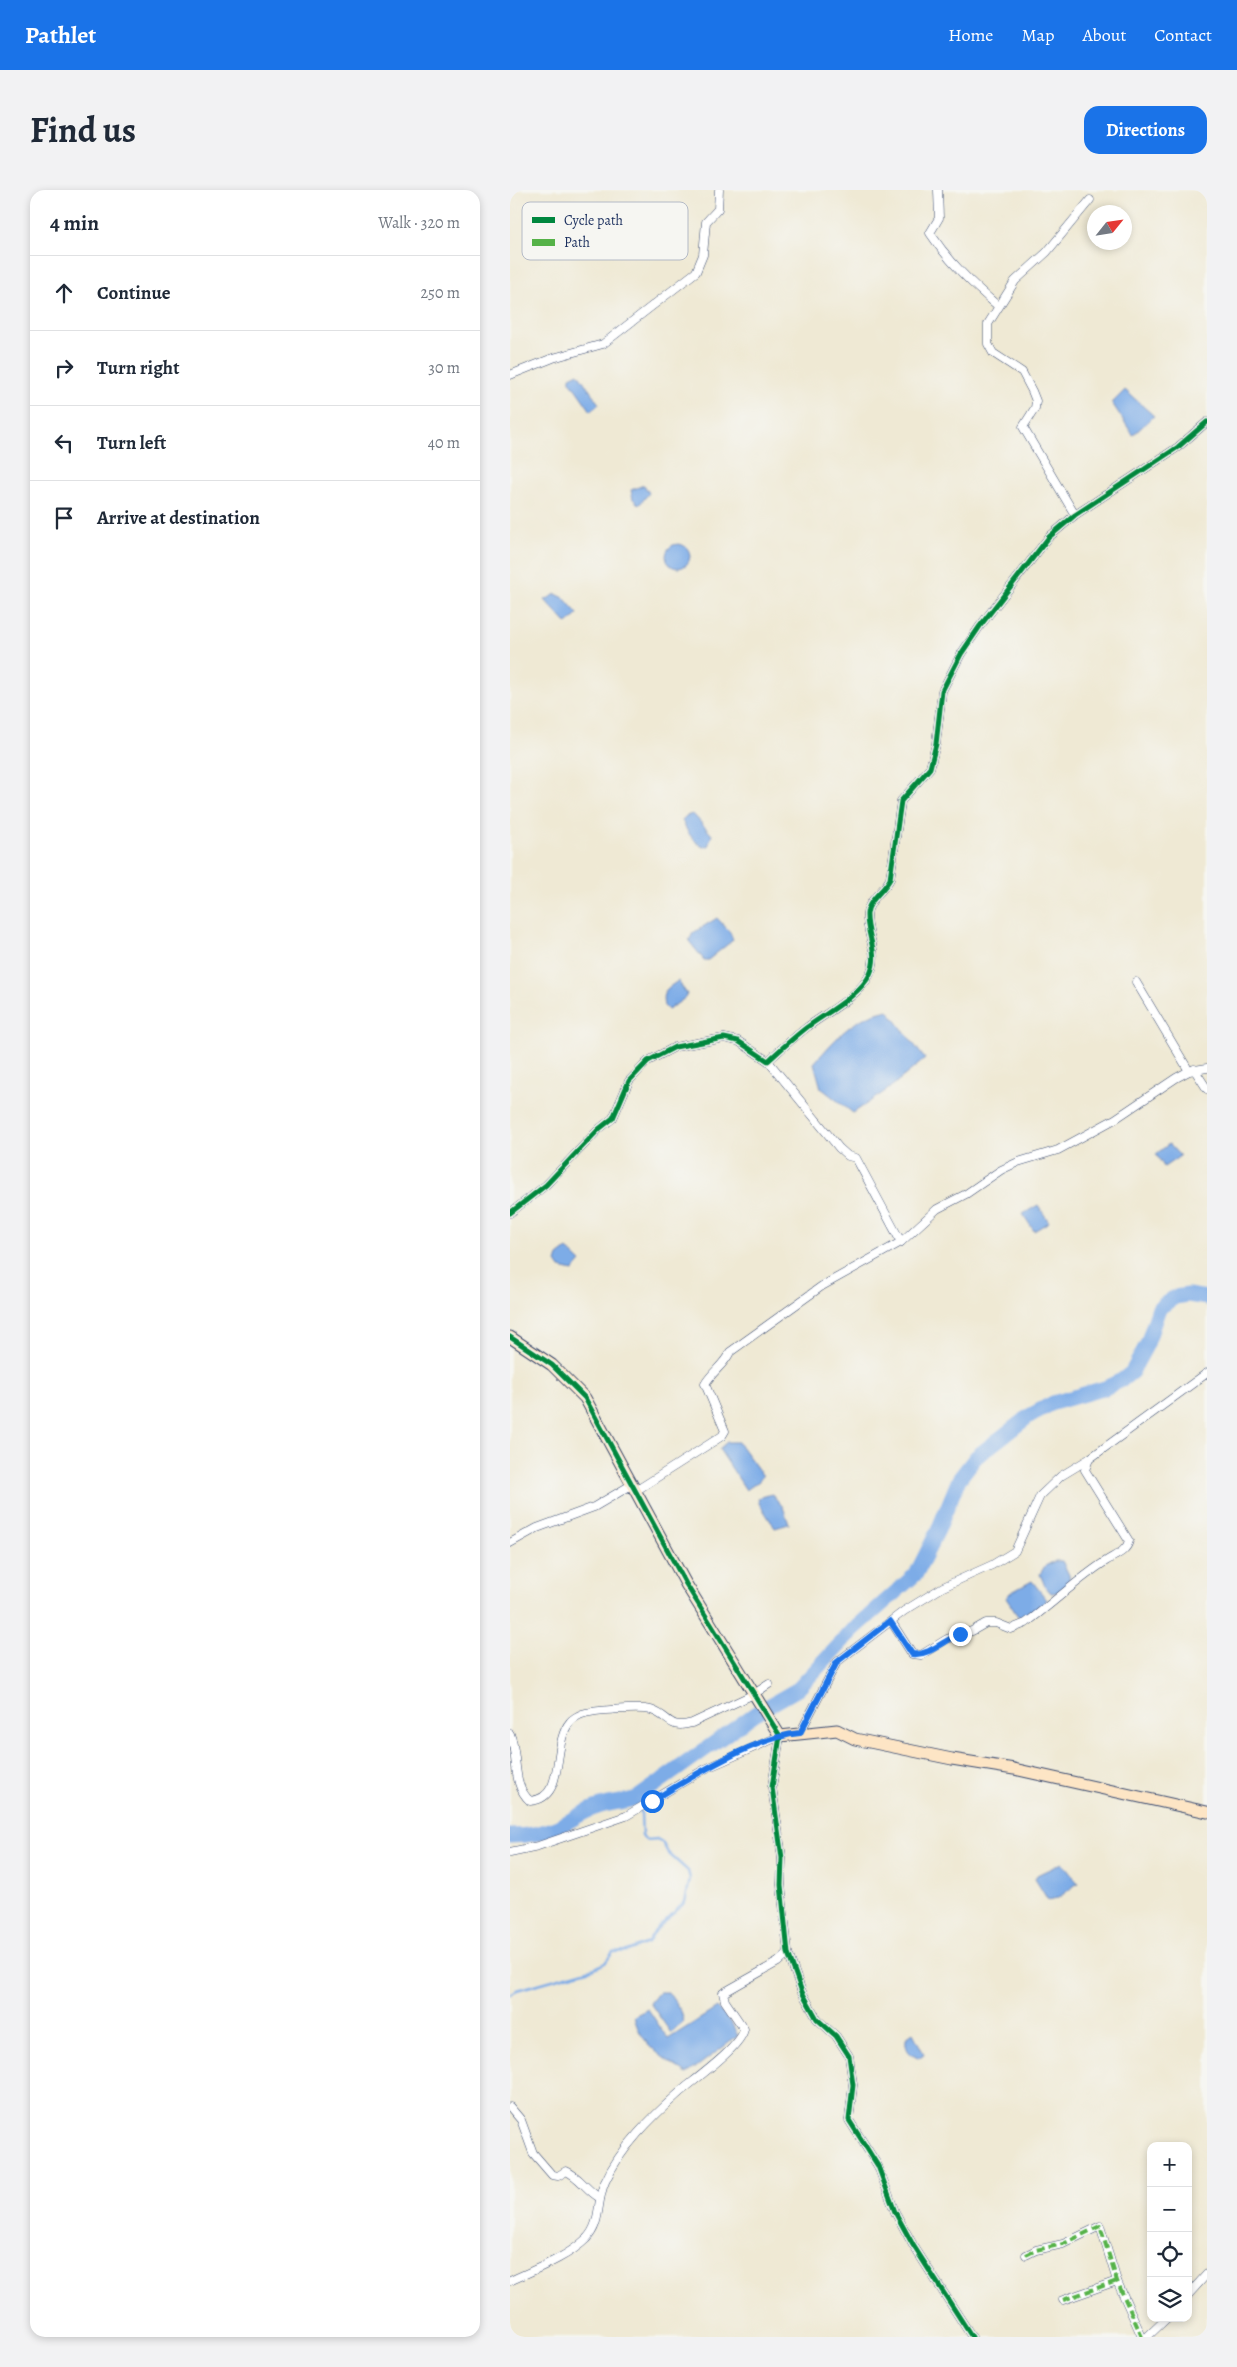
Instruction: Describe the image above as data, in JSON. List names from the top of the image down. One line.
{"legend":["Cycle path","Path"],"north":"top right","page":{"header":"Pathlet","nav":["Home","Map","About","Contact"],"title":"Find us","buttons":"Directions","heading":["4 min","Walk · 320 m"],"list":[["Continue","250 m"],["Turn right","30 m"],["Turn left","40 m"],"Arrive at destination"],"map_buttons":["+","−"]}}
